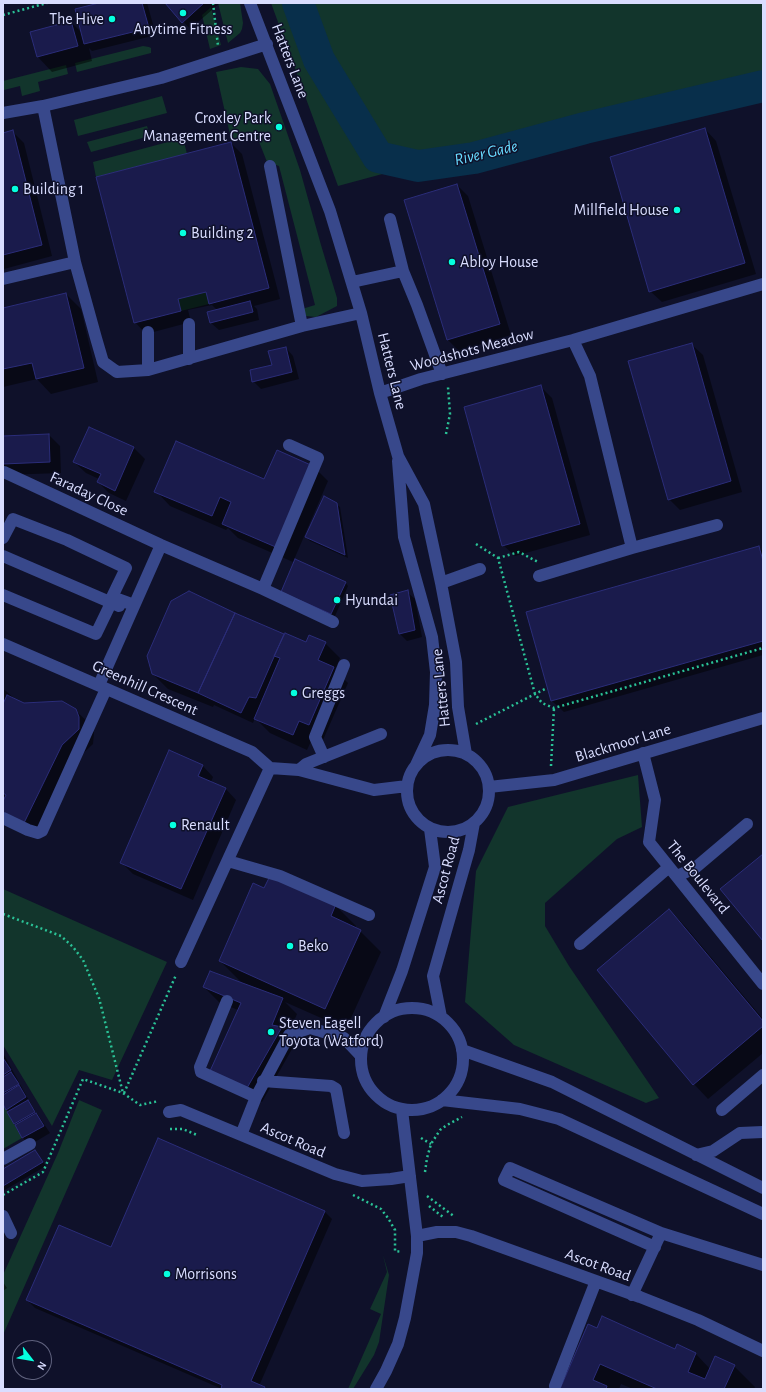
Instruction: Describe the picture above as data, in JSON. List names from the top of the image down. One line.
{"streets":{"street":["Hatters Lane","Woodshots Meadow","Faraday Close","Greenhill Crescent","Blackmoor Lane","Ascot Road","The Boulevard"]},"crossings":[["Hatters Lane","Woodshots Meadow"],["Hatters Lane","Blackmoor Lane"],["Hatters Lane","Ascot Road"],["Blackmoor Lane","Ascot Road"],["Blackmoor Lane","The Boulevard"]],"water":["River Gade"],"places":["Anytime Fitness","The Hive","Croxley Park Management Centre","Building 1","Millfield House","Building 2","Abloy House","Hyundai","Greggs","Renault","Beko","Steven Eagell Toyota (Watford)","Morrisons"],"north":"bottom right"}
